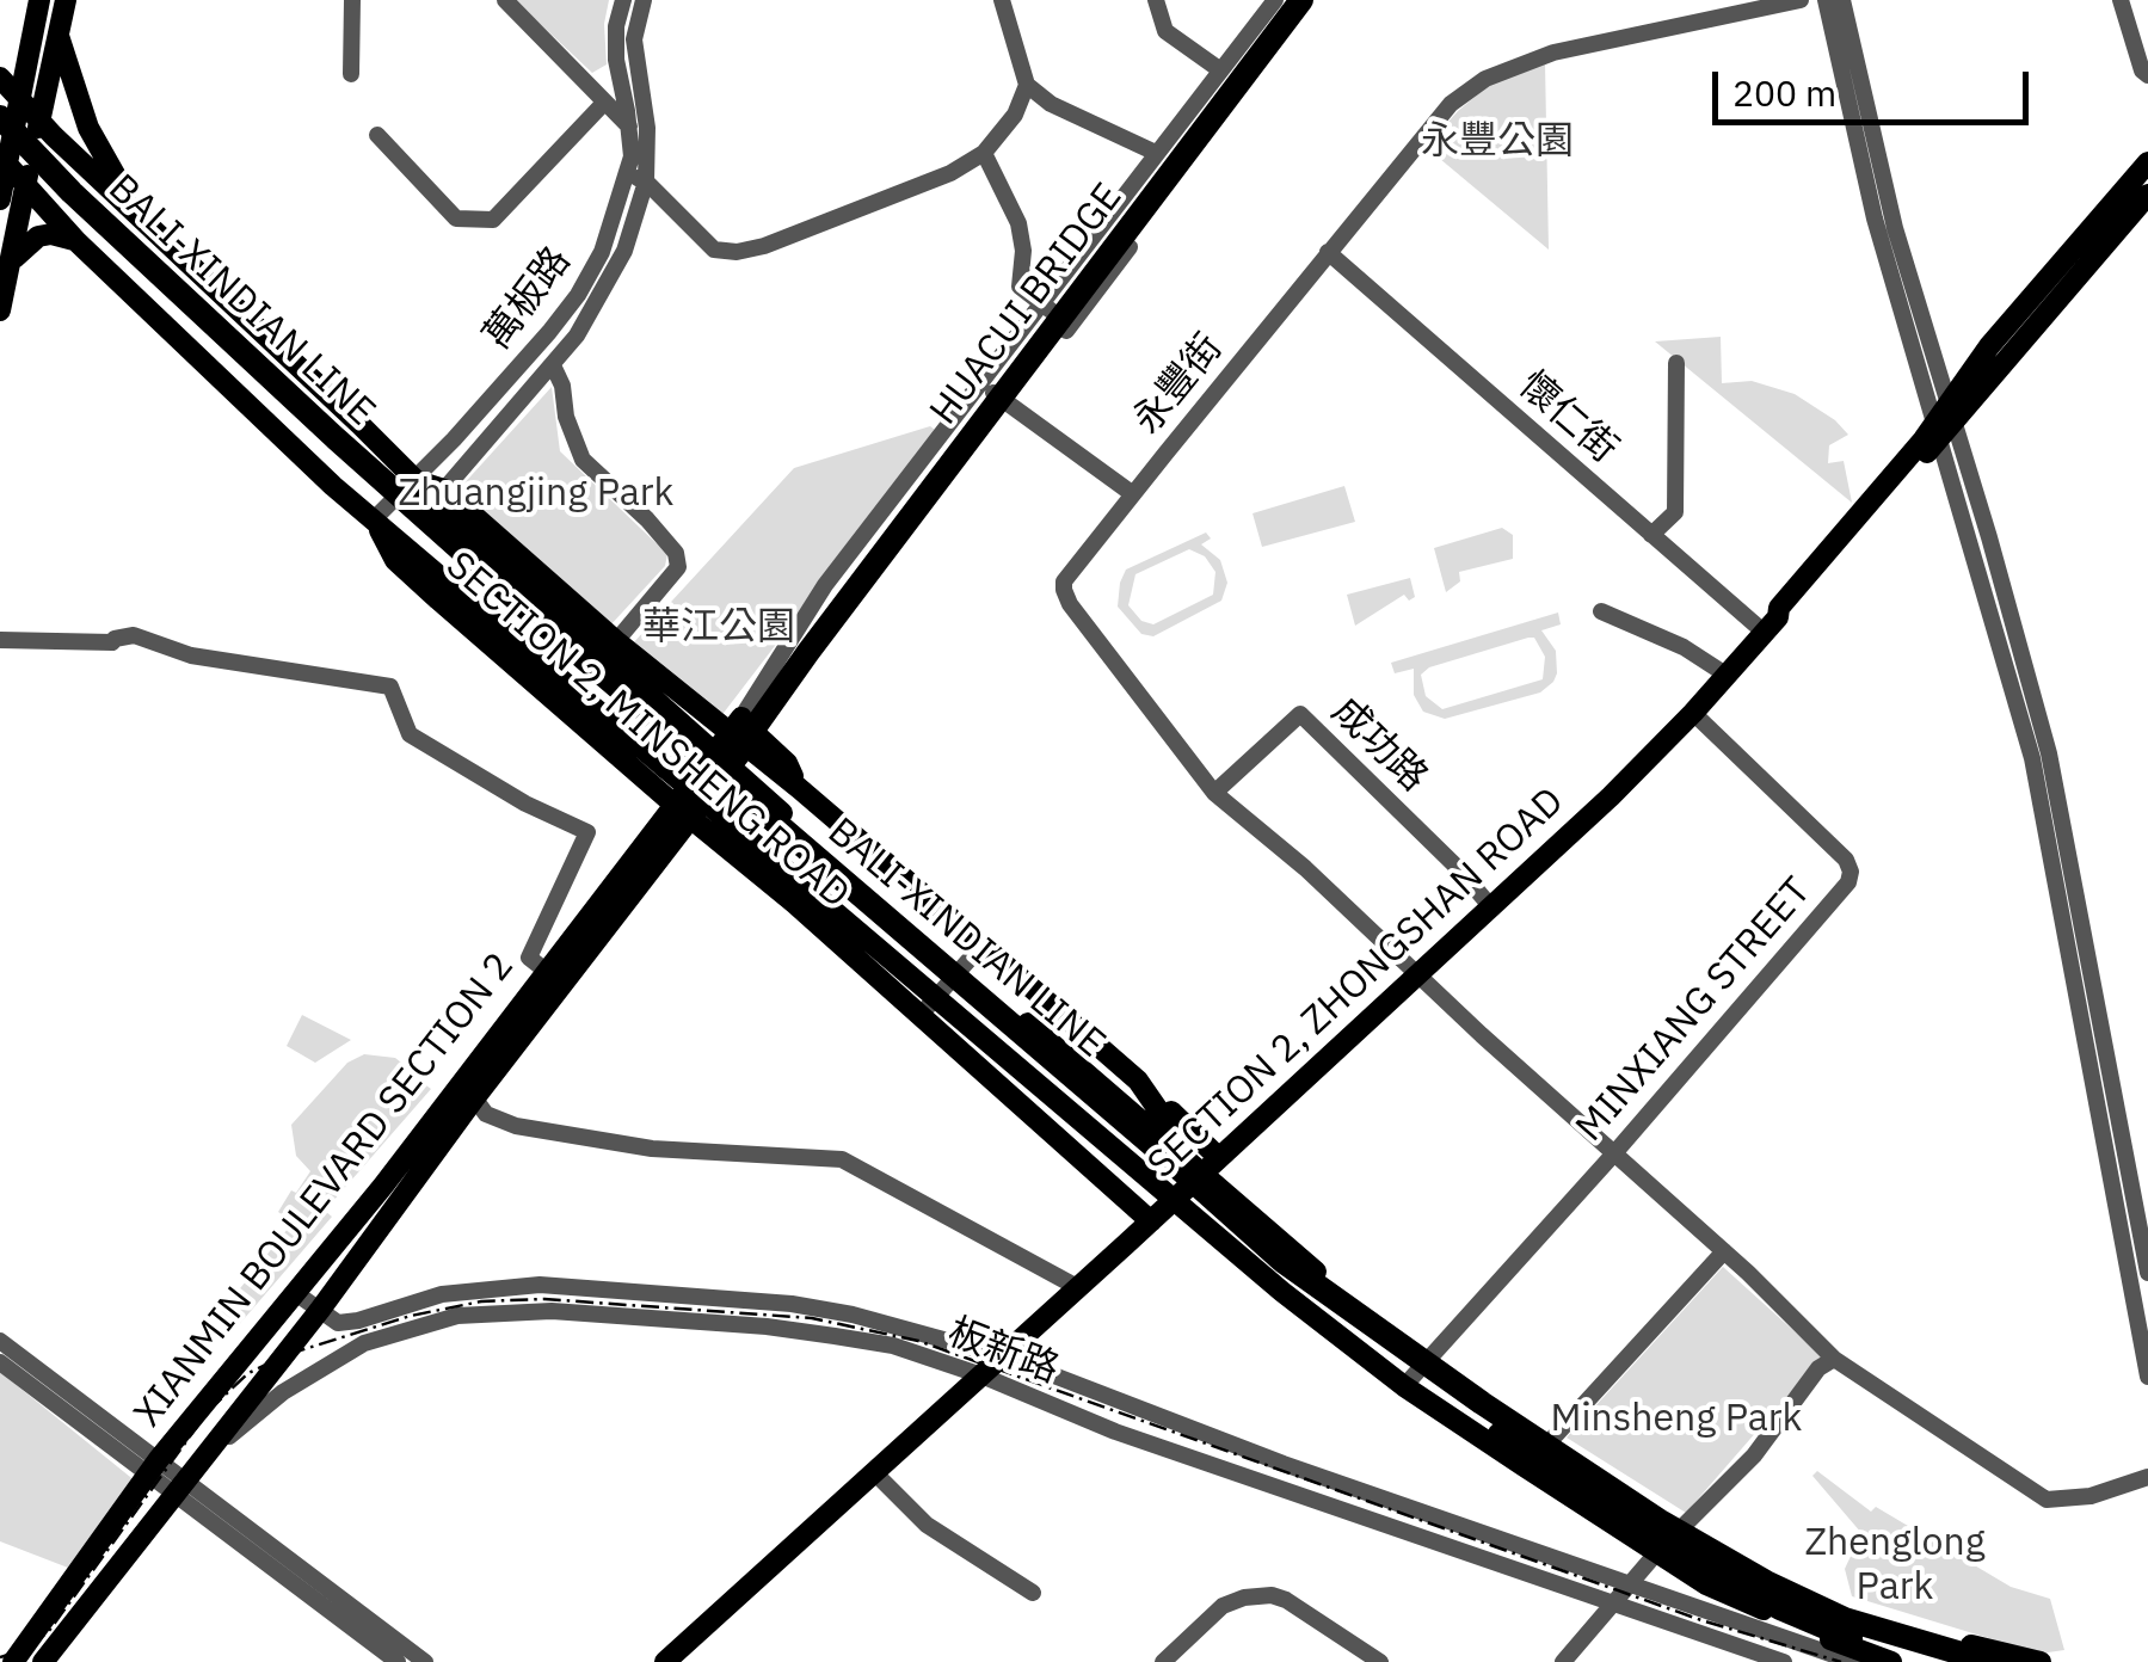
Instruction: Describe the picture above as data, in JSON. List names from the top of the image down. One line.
{"streets":{"highway":["BALI-XINDIAN LINE","HUACUI BRIDGE"],"main road":["SECTION 2, MINSHENG ROAD","SECTION 2, ZHONGSHAN ROAD","XIANMIN BOULEVARD SECTION 2"],"street":["萬板路","永豐街","懷仁街","成功路","MINXIANG STREET","板新路"]},"crossings":[["萬板路","SECTION 2, MINSHENG ROAD"],["BALI-XINDIAN LINE","SECTION 2, MINSHENG ROAD"],["永豐街","懷仁街"],["永豐街","成功路"],["永豐街","SECTION 2, ZHONGSHAN ROAD"],["永豐街","MINXIANG STREET"],["懷仁街","SECTION 2, ZHONGSHAN ROAD"],["SECTION 2, MINSHENG ROAD","SECTION 2, ZHONGSHAN ROAD"],["SECTION 2, MINSHENG ROAD","XIANMIN BOULEVARD SECTION 2"],["成功路","SECTION 2, ZHONGSHAN ROAD"],["SECTION 2, ZHONGSHAN ROAD","MINXIANG STREET"],["SECTION 2, ZHONGSHAN ROAD","板新路"],["XIANMIN BOULEVARD SECTION 2","板新路"]],"parks":["永豐公園","Zhuangjing Park","華江公園","Minsheng Park","Zhenglong Park"],"scale_bar":"200 m"}
